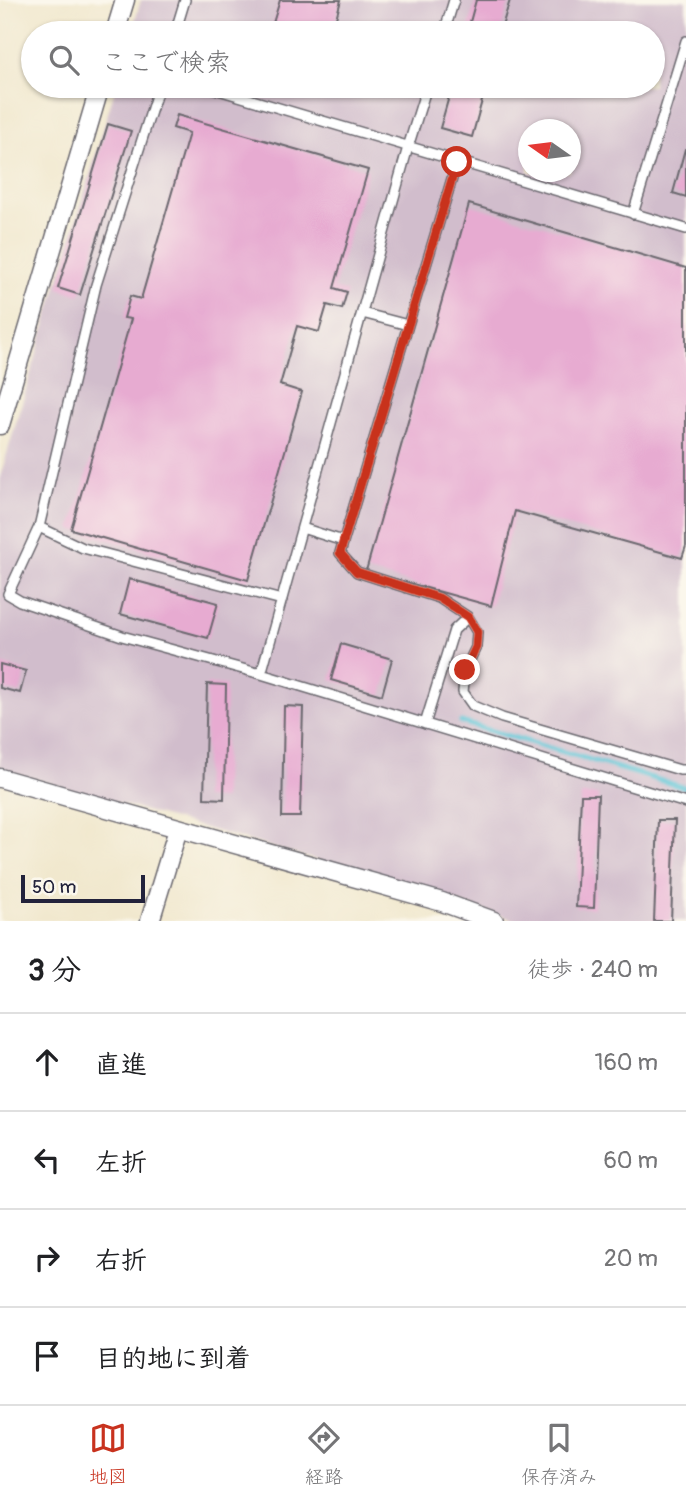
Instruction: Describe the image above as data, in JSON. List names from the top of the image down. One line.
{"scale_bar":"50 m","north":"left","page":{"search":"ここで検索","scale":"50 m","heading":["3 分","徒歩 · 240 m"],"list":[["直進","160 m"],["左折","60 m"],["右折","20 m"],"目的地に到着"],"nav":["地図","経路","保存済み"]}}
